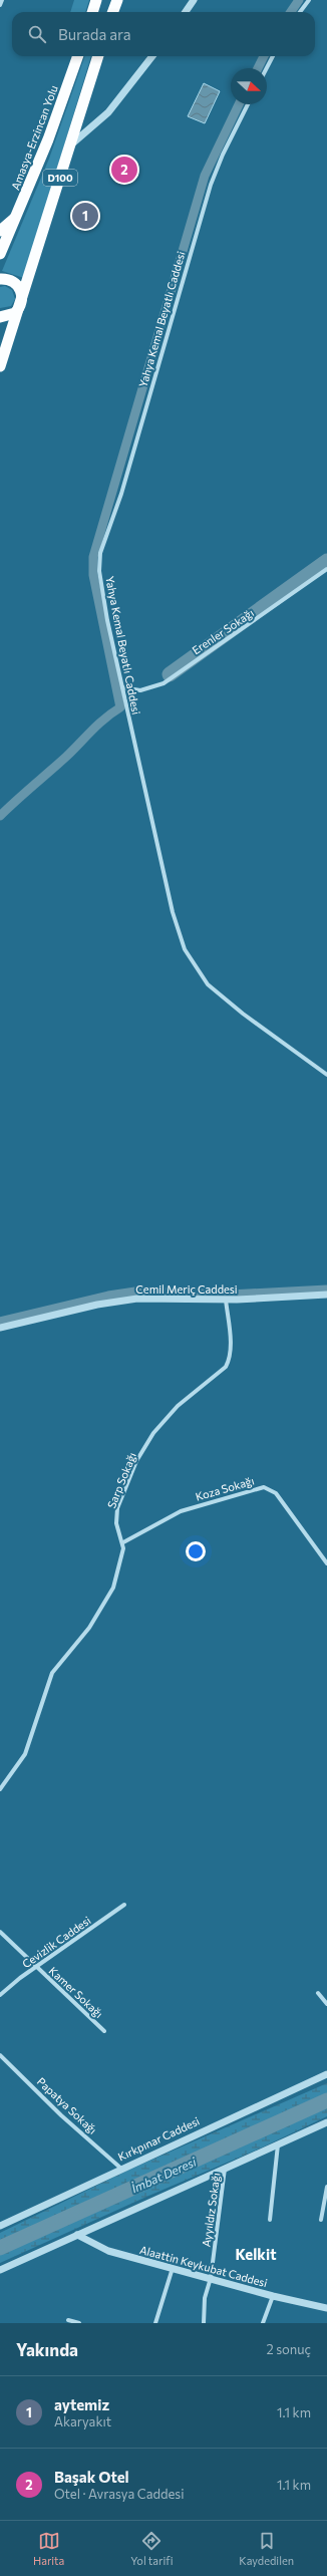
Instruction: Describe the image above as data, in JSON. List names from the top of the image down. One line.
{"streets":{"highway":["Amasya-Erzincan Yolu","D100"],"street":["Yahya Kemal Beyatlı Caddesi","Erenler Sokağı","Cemil Meriç Caddesi","Sarp Sokağı","Koza Sokağı","Cevizlik Caddesi","Kamer Sokağı","Papatya Sokağı","Kırkpınar Caddesi","Ayyıldız Sokağı","Alaattin Keykubat Caddesi"]},"crossings":[["Yahya Kemal Beyatlı Caddesi","Erenler Sokağı"],["Cemil Meriç Caddesi","Sarp Sokağı"],["Sarp Sokağı","Koza Sokağı"],["Cevizlik Caddesi","Kamer Sokağı"],["Papatya Sokağı","Kırkpınar Caddesi"],["Ayyıldız Sokağı","Alaattin Keykubat Caddesi"]],"districts":["Kelkit"],"water":["İmbat Deresi"],"north":"right","page":{"search":"Burada ara","pins":["2","1"],"heading":["Yakında","2 sonuç"],"list":[{"mark":"1","name":"aytemiz","note":"Akaryakıt","value":"1.1 km"},{"mark":"2","name":"Başak Otel","note":"Otel · Avrasya Caddesi","value":"1.1 km"}],"nav":["Harita","Yol tarifi","Kaydedilen"]}}
